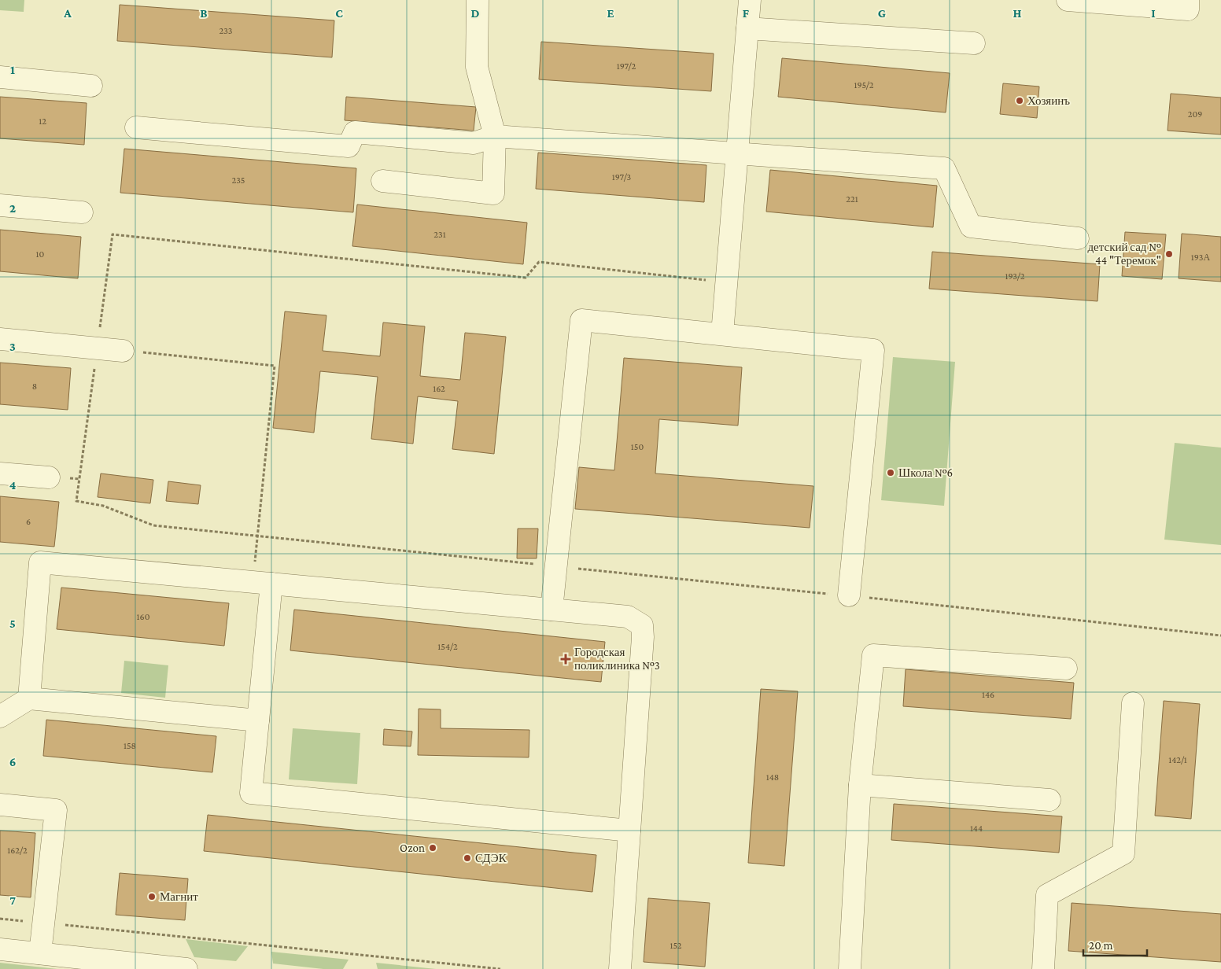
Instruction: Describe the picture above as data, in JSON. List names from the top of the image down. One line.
{"places":{"other":["Хозяинъ","детский сад № 44 \"Теремок\"","Школа №6","Ozon","СДЭК","Магнит"],"health":["Городская поликлиника №3"]},"house_numbers":["233","197/2","195/2","209","12","197/3","235","221","231","10","193А","193/2","8","162","150","6","160","154/2","146","158","142/1","148","144","162/2","152"],"scale_bar":"20 m","grid":{"columns":["A","B","C","D","E","F","G","H","I"],"rows":["1","2","3","4","5","6","7"]}}
